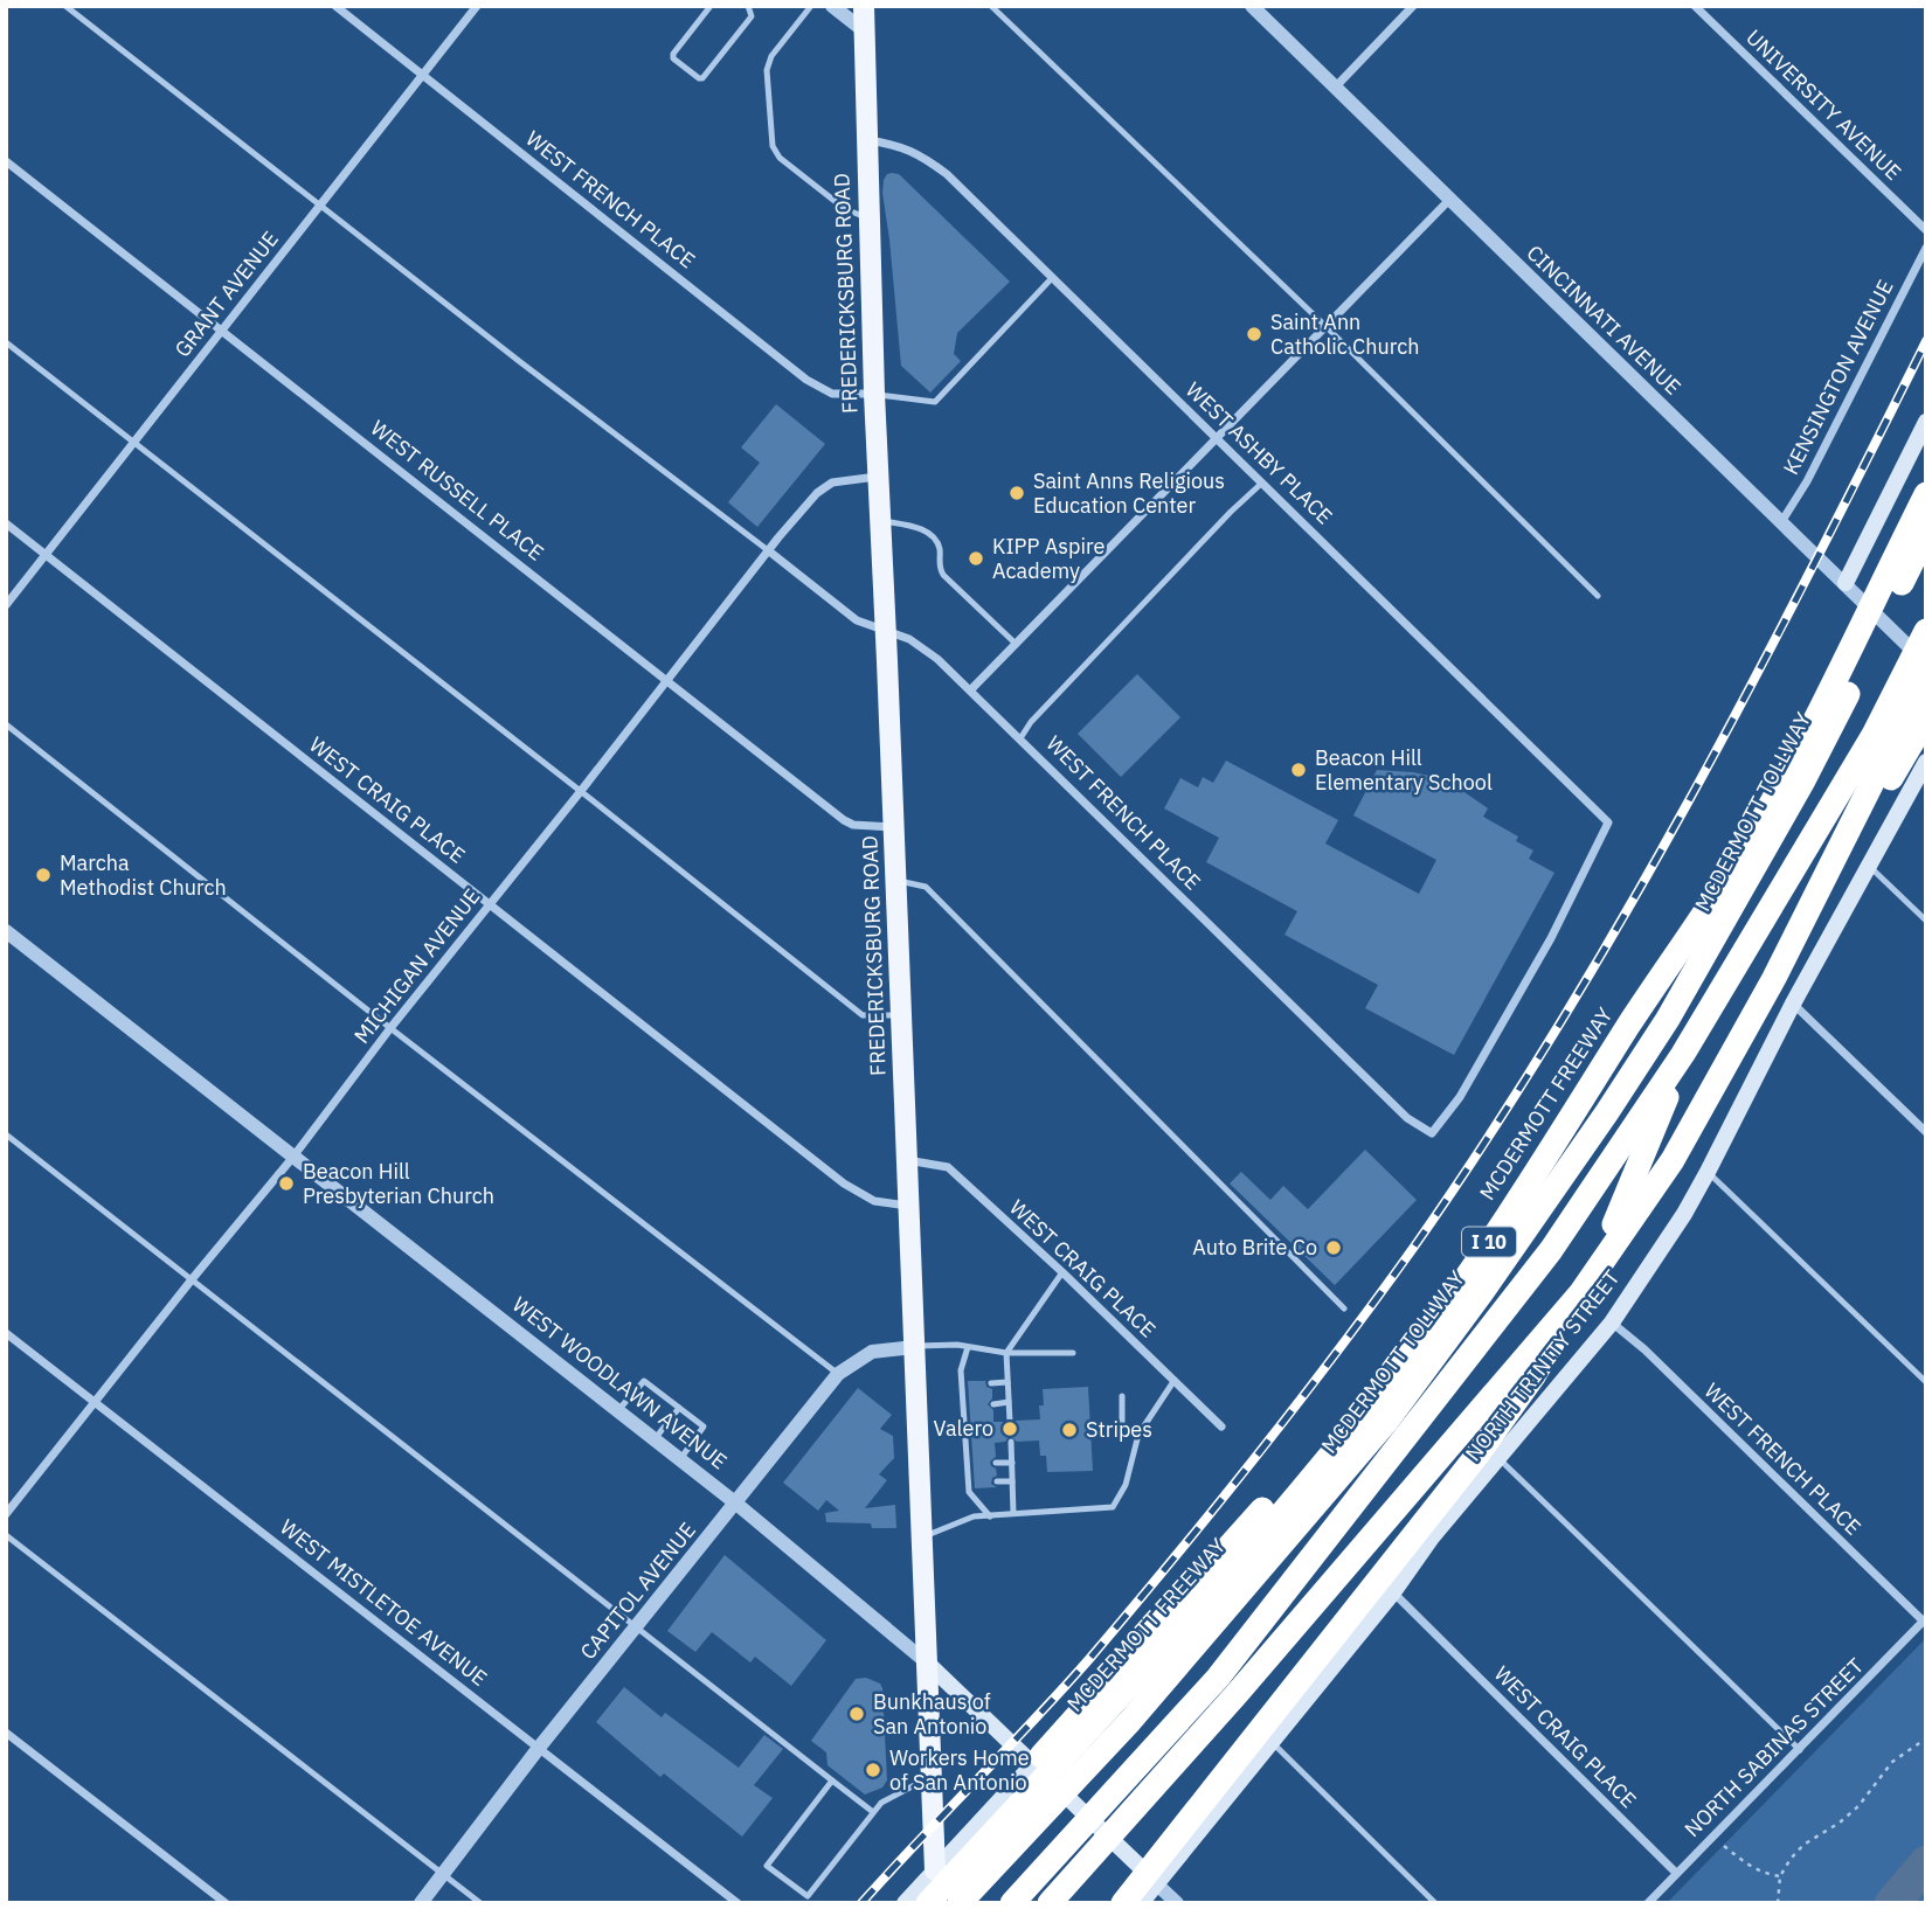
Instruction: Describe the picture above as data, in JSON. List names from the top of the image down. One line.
{"streets":{"highway":["MCDERMOTT TOLLWAY","MCDERMOTT FREEWAY","I 10"],"main road":["FREDERICKSBURG ROAD","NORTH TRINITY STREET","WEST WOODLAWN AVENUE"],"street":["UNIVERSITY AVENUE","WEST FRENCH PLACE","GRANT AVENUE","CINCINNATI AVENUE","KENSINGTON AVENUE","WEST ASHBY PLACE","WEST RUSSELL PLACE","WEST CRAIG PLACE","MICHIGAN AVENUE","CAPITOL AVENUE","WEST MISTLETOE AVENUE","NORTH SABINAS STREET"]},"crossings":[["WEST FRENCH PLACE","FREDERICKSBURG ROAD"],["WEST FRENCH PLACE","GRANT AVENUE"],["WEST FRENCH PLACE","WEST ASHBY PLACE"],["WEST FRENCH PLACE","MICHIGAN AVENUE"],["WEST FRENCH PLACE","NORTH TRINITY STREET"],["WEST FRENCH PLACE","NORTH SABINAS STREET"],["FREDERICKSBURG ROAD","WEST ASHBY PLACE"],["FREDERICKSBURG ROAD","WEST RUSSELL PLACE"],["FREDERICKSBURG ROAD","WEST CRAIG PLACE"],["FREDERICKSBURG ROAD","MCDERMOTT TOLLWAY"],["FREDERICKSBURG ROAD","MICHIGAN AVENUE"],["FREDERICKSBURG ROAD","MCDERMOTT FREEWAY"],["FREDERICKSBURG ROAD","WEST WOODLAWN AVENUE"],["FREDERICKSBURG ROAD","CAPITOL AVENUE"],["GRANT AVENUE","WEST RUSSELL PLACE"],["GRANT AVENUE","WEST CRAIG PLACE"],["CINCINNATI AVENUE","KENSINGTON AVENUE"],["WEST RUSSELL PLACE","MICHIGAN AVENUE"],["WEST CRAIG PLACE","MICHIGAN AVENUE"],["WEST CRAIG PLACE","NORTH TRINITY STREET"],["WEST CRAIG PLACE","NORTH SABINAS STREET"],["MCDERMOTT TOLLWAY","MCDERMOTT FREEWAY"],["MICHIGAN AVENUE","WEST WOODLAWN AVENUE"],["MICHIGAN AVENUE","WEST MISTLETOE AVENUE"],["NORTH TRINITY STREET","WEST WOODLAWN AVENUE"],["WEST WOODLAWN AVENUE","CAPITOL AVENUE"],["CAPITOL AVENUE","WEST MISTLETOE AVENUE"]],"places":["Saint Ann Catholic Church","Saint Anns Religious Education Center","KIPP Aspire Academy","Beacon Hill Elementary School","Marcha Methodist Church","Beacon Hill Presbyterian Church","Auto Brite Co","Valero","Stripes","Bunkhaus of San Antonio","Workers Home of San Antonio"]}
